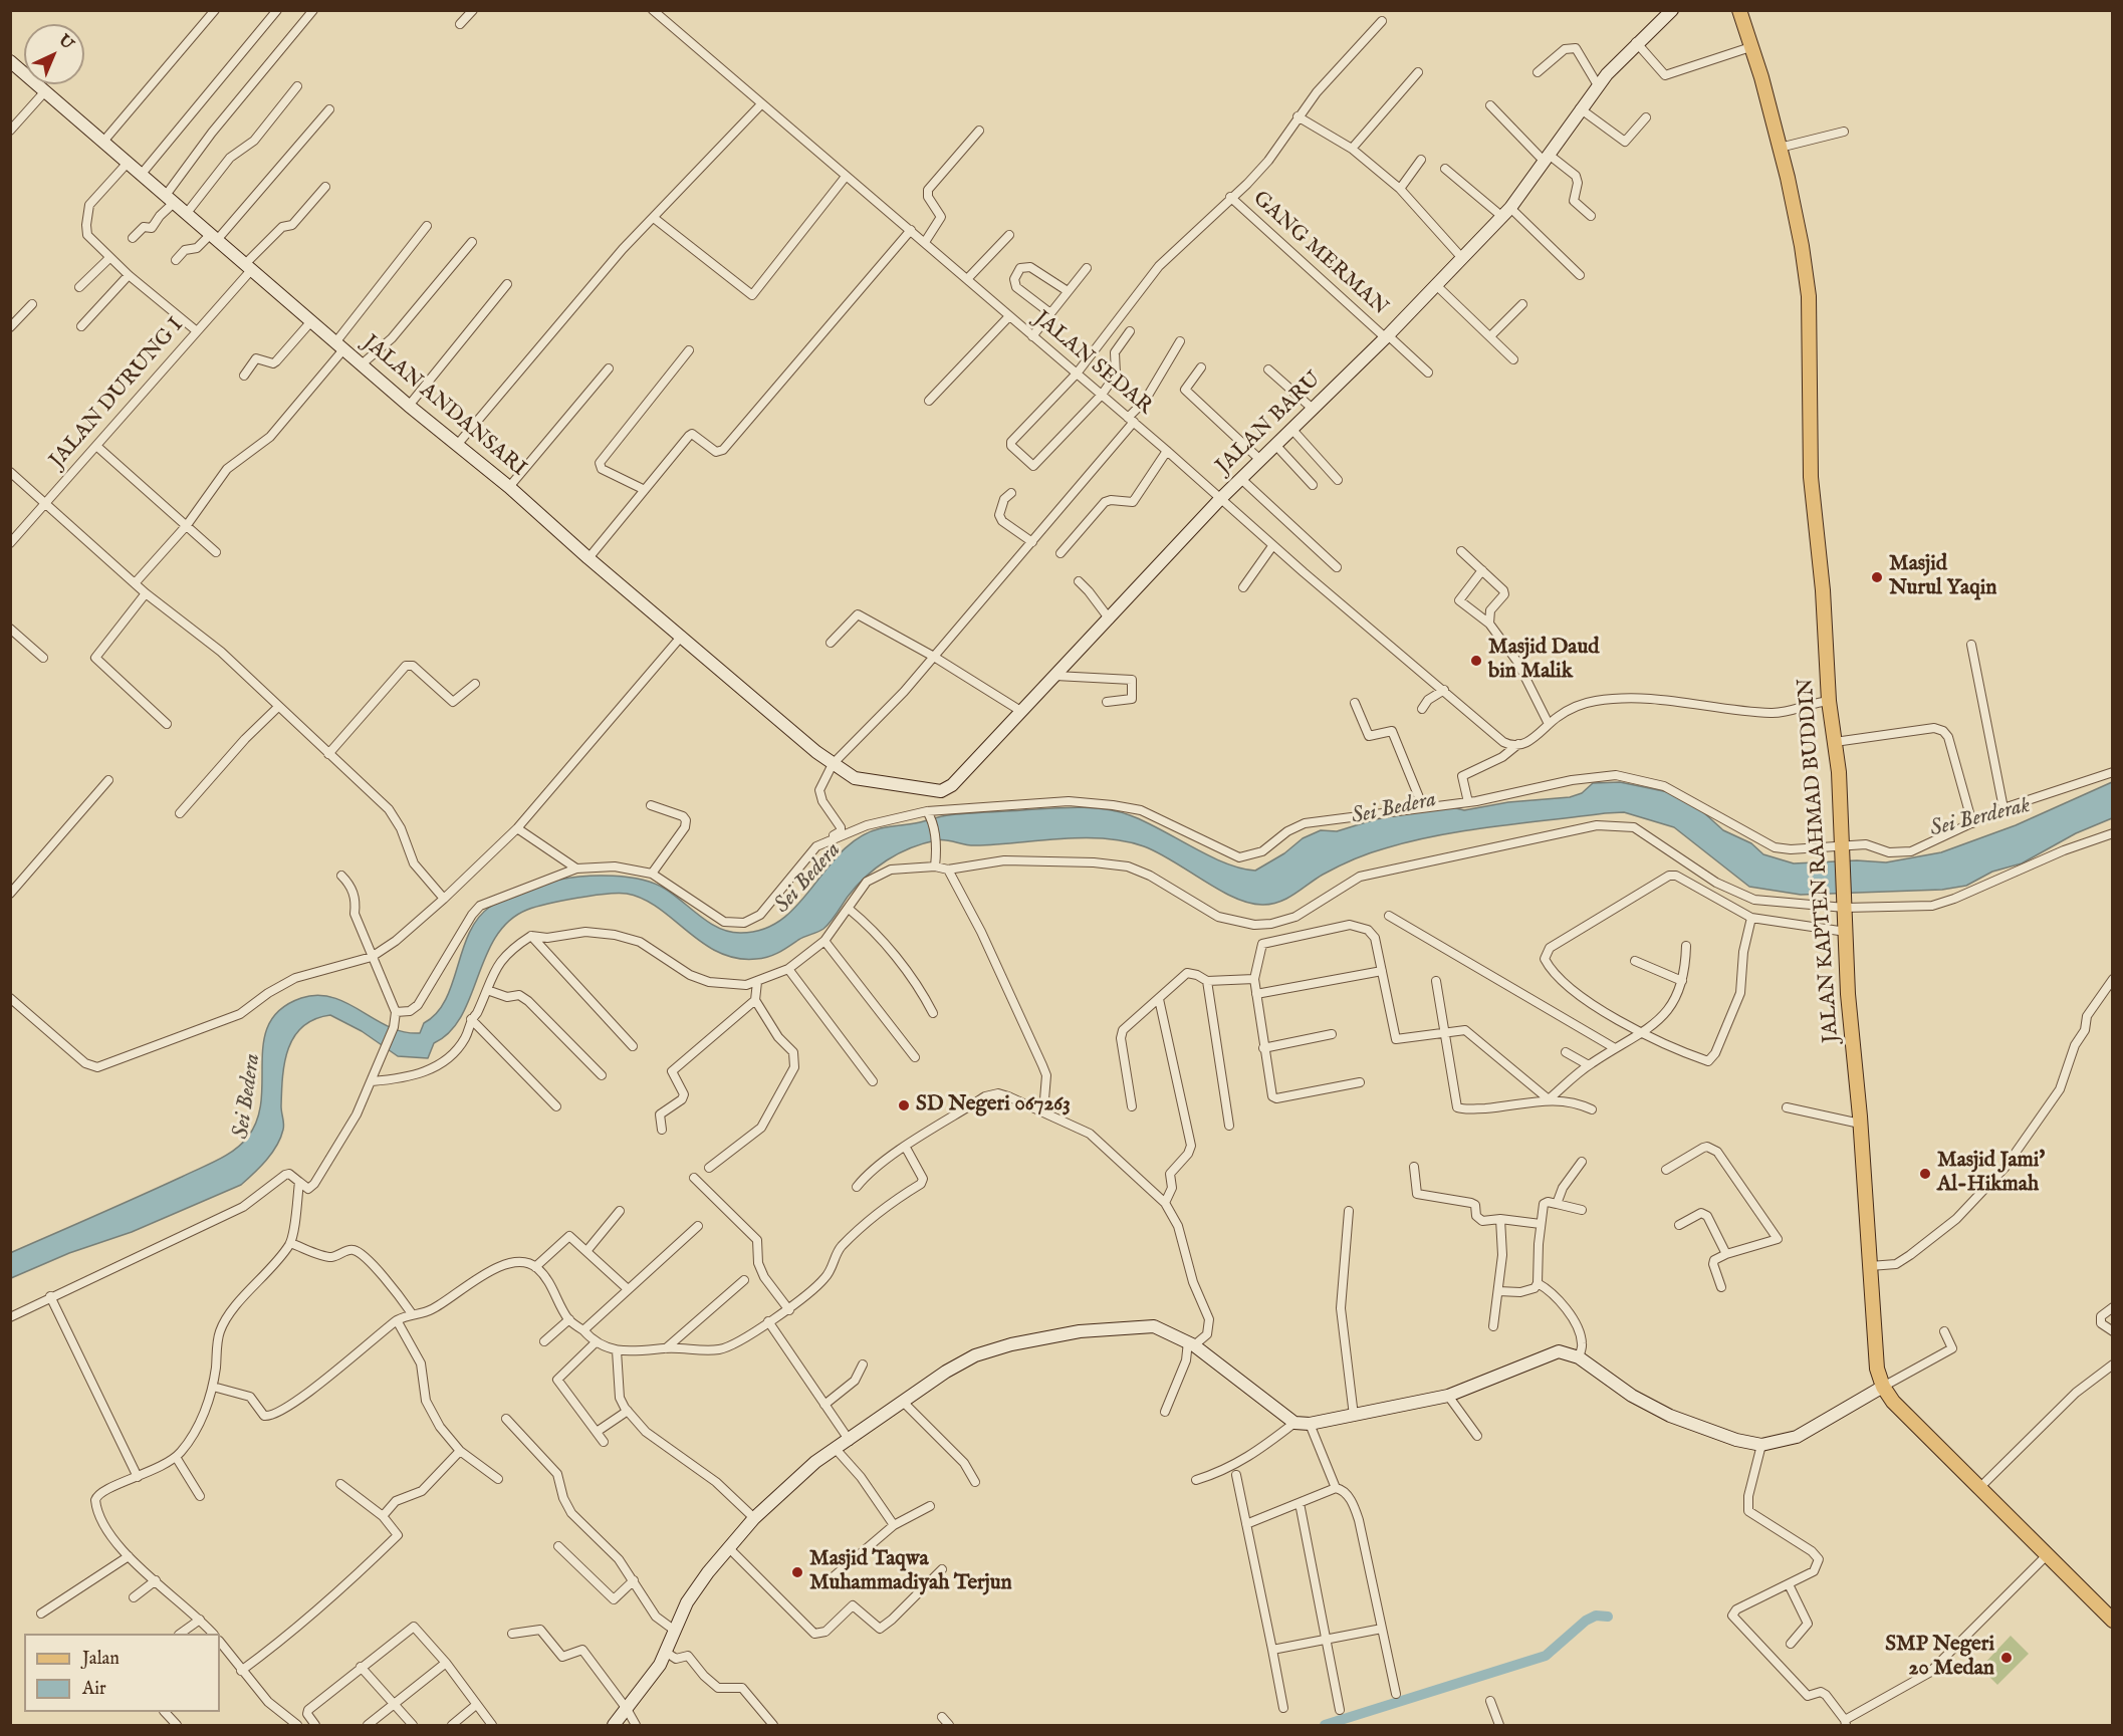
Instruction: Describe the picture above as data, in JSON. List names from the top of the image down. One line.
{"streets":{"main road":["JALAN KAPTEN RAHMAD BUDDIN"],"street":["GANG MERMAN","JALAN SEDAR","JALAN DURUNG I","JALAN ANDANSARI","JALAN BARU"]},"crossings":[["GANG MERMAN","JALAN BARU"],["JALAN SEDAR","JALAN BARU"],["JALAN DURUNG I","JALAN ANDANSARI"],["JALAN ANDANSARI","JALAN BARU"]],"water":["Sei Bedera","Sei Berderak"],"places":["Masjid Nurul Yaqin","Masjid Daud bin Malik","SD Negeri 067263","Masjid Jami' Al-Hikmah","Masjid Taqwa Muhammadiyah Terjun","SMP Negeri 20 Medan"],"legend":["Jalan","Air"],"north":"top right"}
